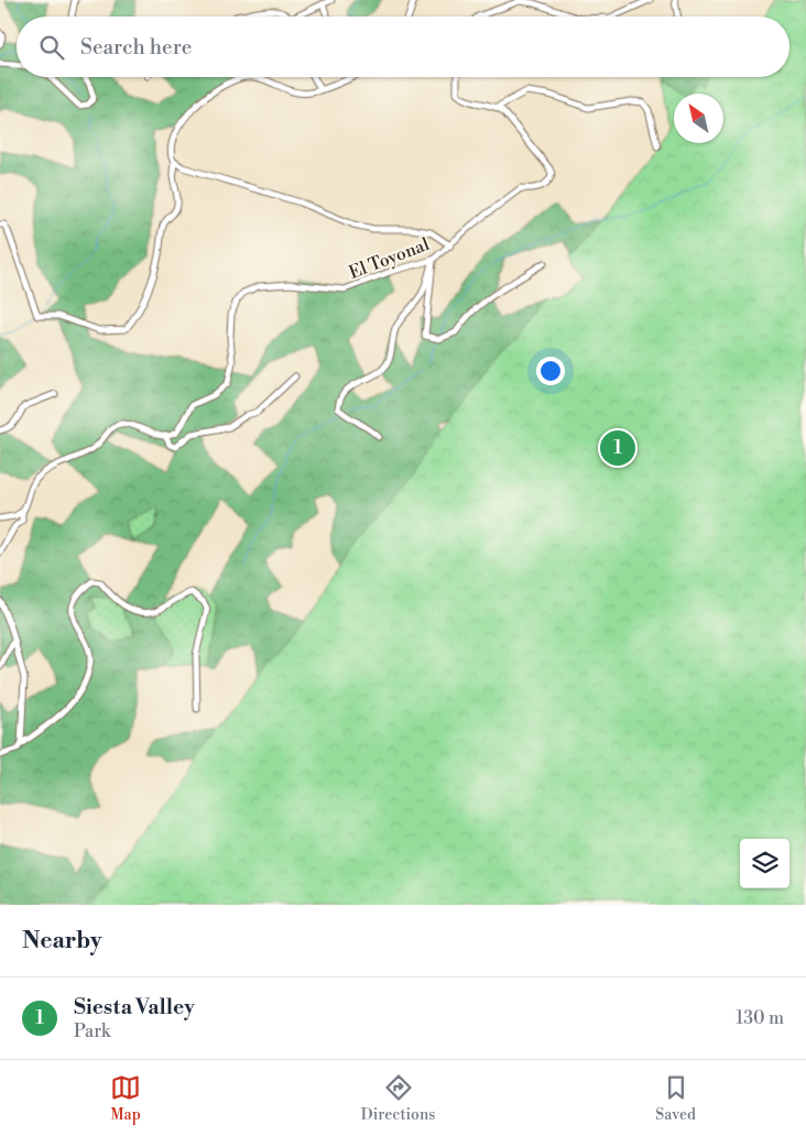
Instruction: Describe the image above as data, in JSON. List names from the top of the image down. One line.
{"streets":{"street":["El Toyonal"]},"north":"top left","page":{"search":"Search here","pins":"1","heading":"Nearby","list":[{"mark":"1","name":"Siesta Valley","note":"Park","value":"130 m"}],"nav":["Map","Directions","Saved"]}}
